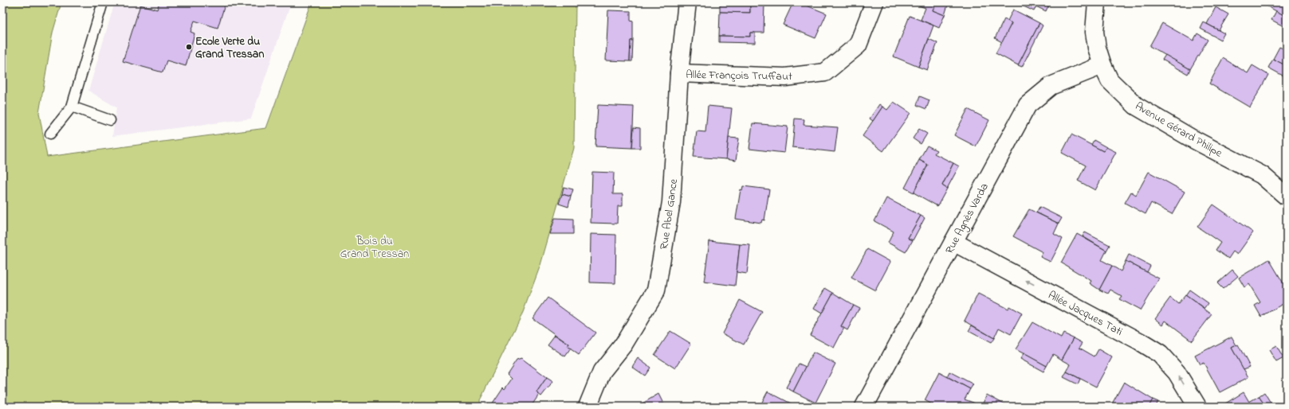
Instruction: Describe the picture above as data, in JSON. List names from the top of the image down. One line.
{"streets":{"street":["Allée François Truffaut","Avenue Gérard Philipe","Rue Abel Gance","Rue Agnès Varda","Allée Jacques Tati"]},"crossings":[["Allée François Truffaut","Rue Abel Gance"],["Avenue Gérard Philipe","Rue Agnès Varda"],["Rue Agnès Varda","Allée Jacques Tati"]],"one_way":["Allée Jacques Tati"],"parks":["Bois du Grand Tressan"],"places":["Ecole Verte du Grand Tressan"]}
